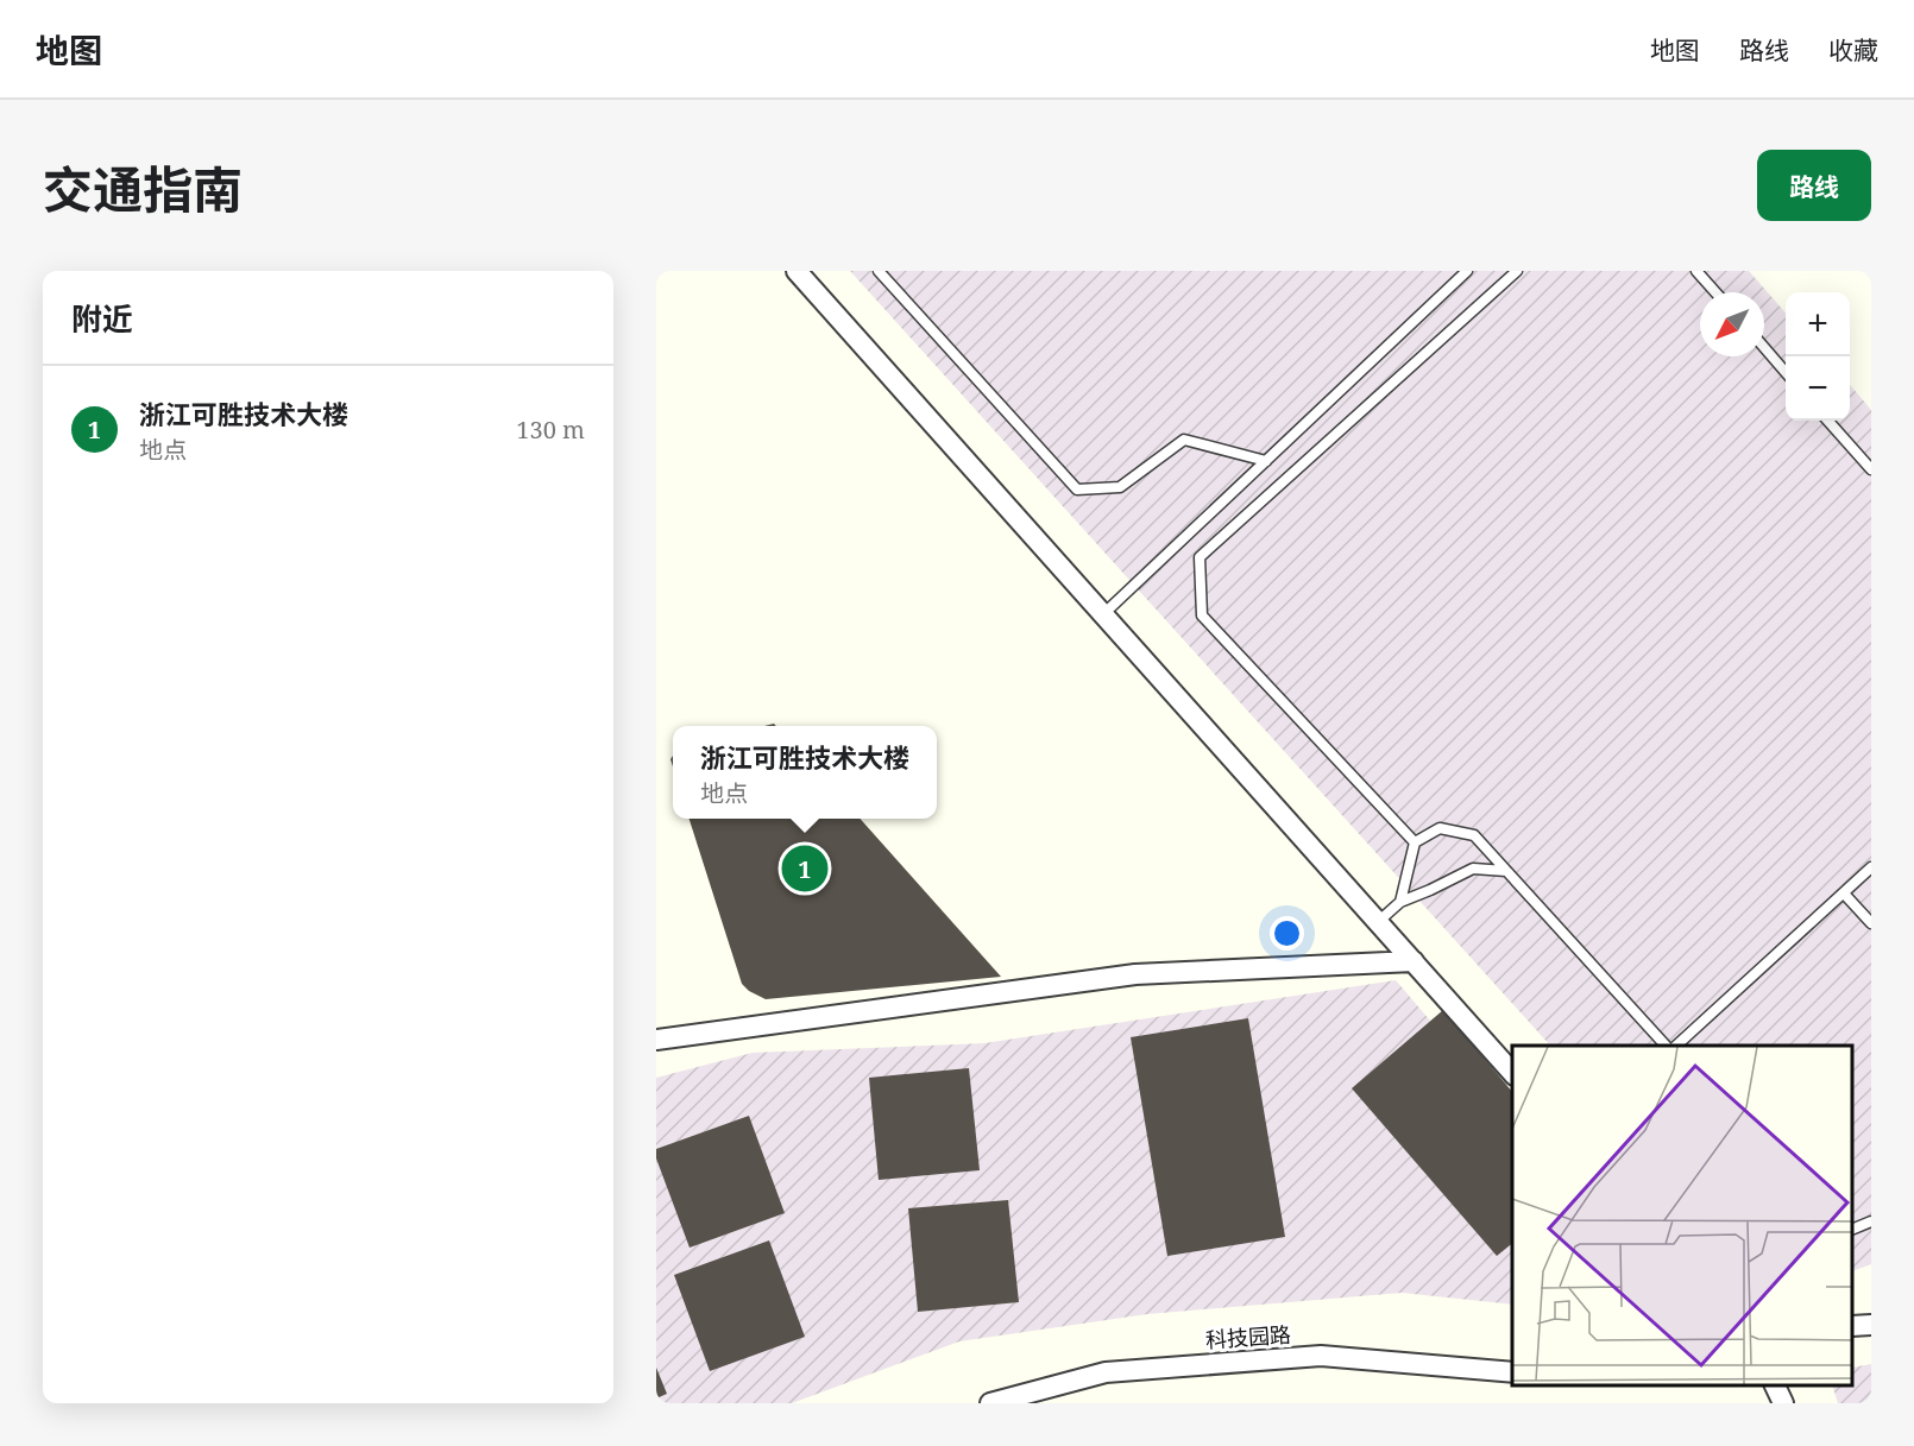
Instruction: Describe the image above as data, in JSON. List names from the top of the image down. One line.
{"streets":{"street":["科技园路"]},"north":"bottom left","page":{"header":"地图","nav":["地图","路线","收藏"],"title":"交通指南","buttons":"路线","heading":"附近","map_buttons":["+","−"],"list":[{"mark":"1","name":"浙江可胜技术大楼","note":"地点","value":"130 m"}],"popup":["浙江可胜技术大楼","地点"],"pins":"1"}}
